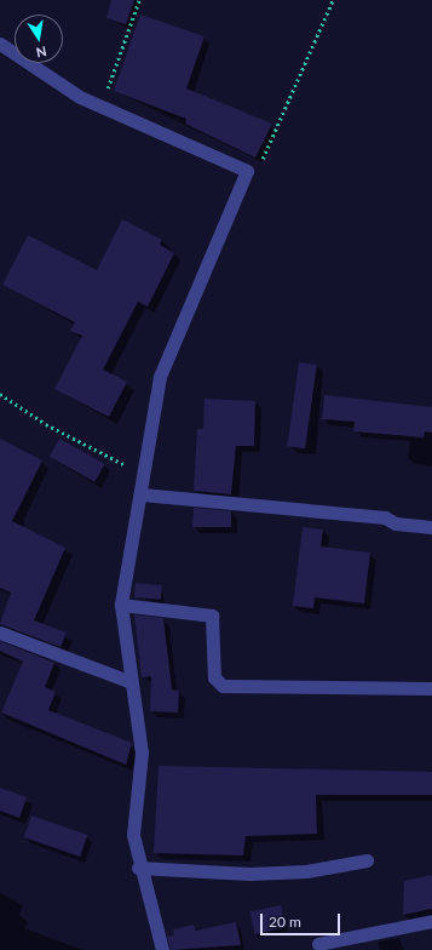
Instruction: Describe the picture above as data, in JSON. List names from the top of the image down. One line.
{"scale_bar":"20 m","north":"bottom"}
